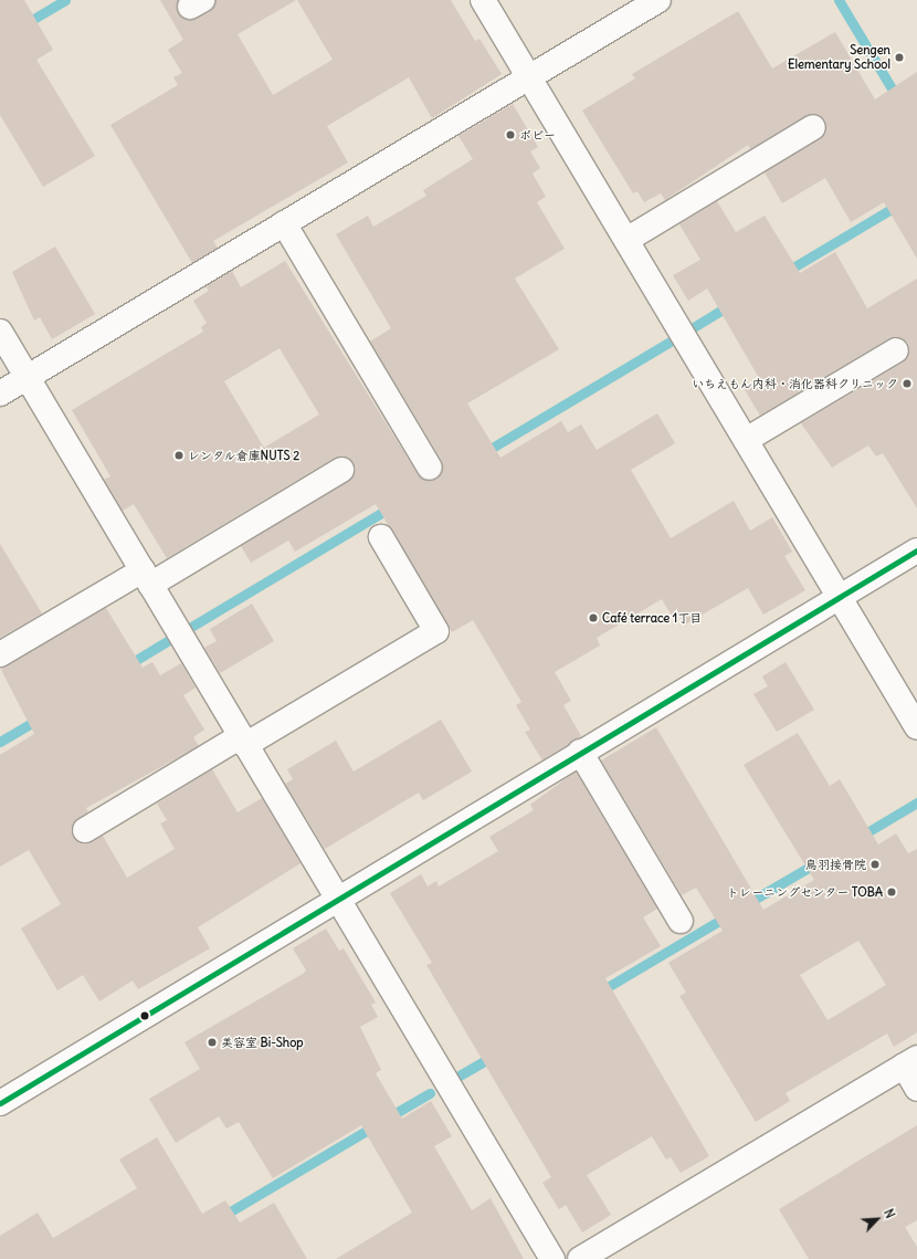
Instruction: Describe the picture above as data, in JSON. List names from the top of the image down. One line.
{"places":["Sengen Elementary School","ポピー","いちえもん内科・消化器科クリニック","レンタル倉庫NUTS 2","Café terrace 1丁目","鳥羽接骨院","トレーニングセンター TOBA","美容室 Bi-Shop"],"north":"top right"}
